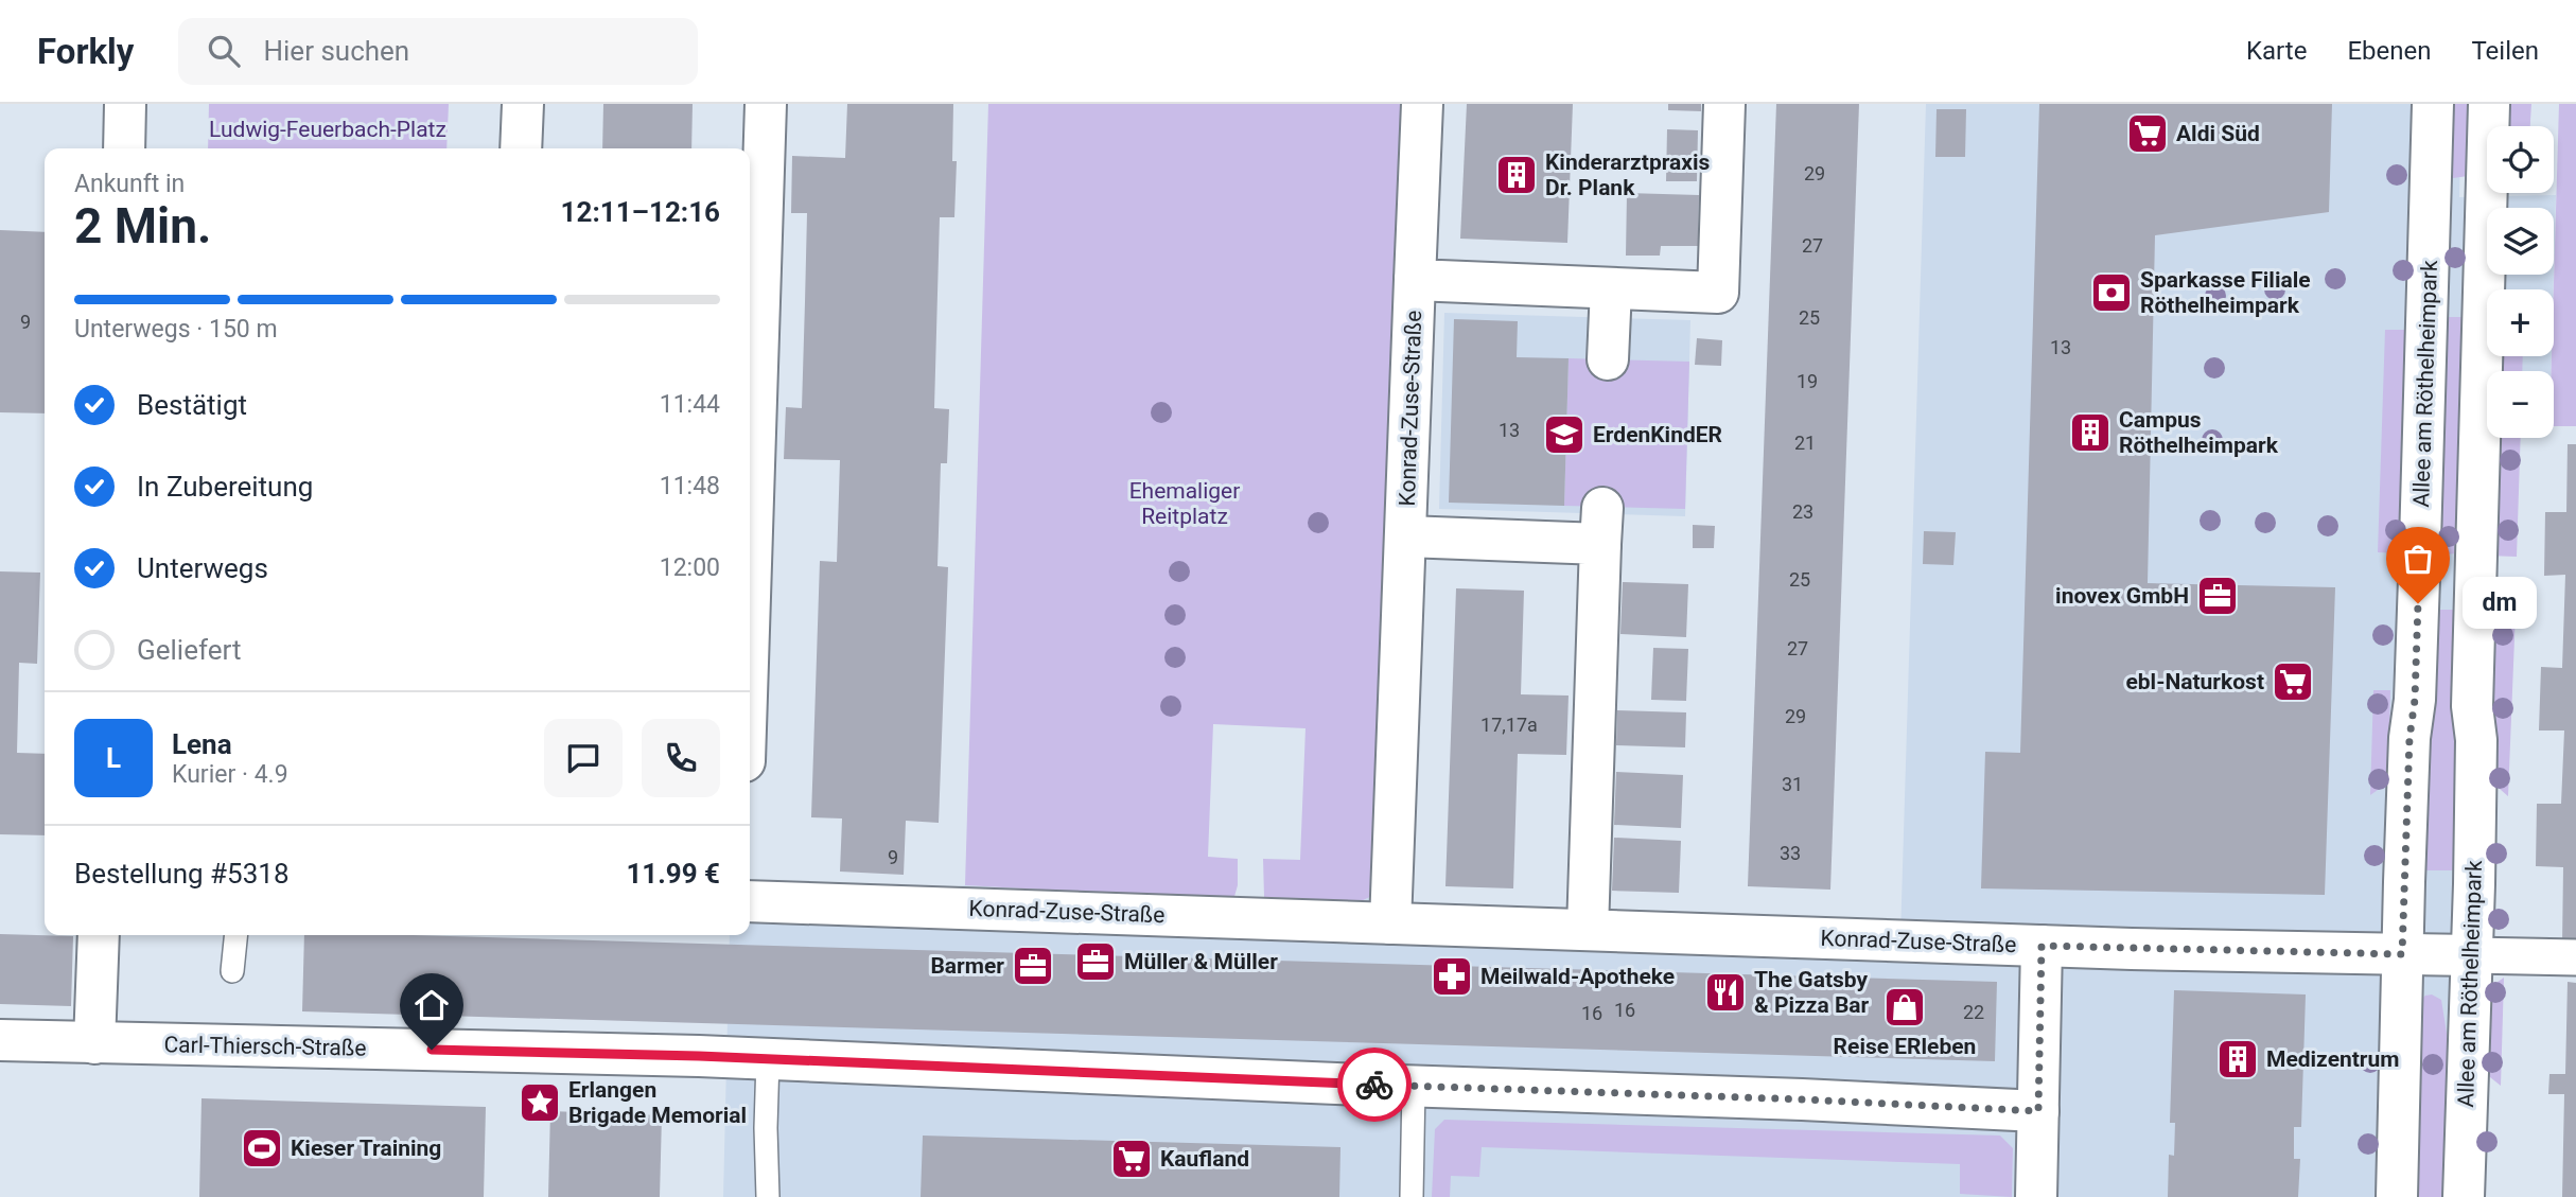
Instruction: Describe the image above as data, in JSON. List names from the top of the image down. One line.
{"streets":{"street":["Allee am Röthelheimpark","Konrad-Zuse-Straße","Carl-Thiersch-Straße"]},"crossings":[["Allee am Röthelheimpark","Konrad-Zuse-Straße"]],"parks":["Ludwig-Feuerbach-Platz","Ehemaliger Reitplatz"],"places":{"supermarket":["Aldi Süd","ebl-Naturkost","Kaufland"],"building":["Kinderarztpraxis Dr. Plank","Campus Röthelheimpark","Medizentrum"],"bank":["Sparkasse Filiale Röthelheimpark"],"school or university":["ErdenKindER"],"office":["inovex GmbH","Müller & Müller","Barmer"],"other":["dm"],"pharmacy":["Meilwald-Apotheke"],"restaurant":["The Gatsby & Pizza Bar"],"shop":["Reise ERleben"],"place":["Erlangen Brigade Memorial"],"sports":["Kieser Training"]},"house_numbers":["29","27","25","9","13","19","13","21","23","25","27","29","17,17a","31","33","9","16","22","16"],"page":{"header":"Forkly","search":"Hier suchen","nav":["Karte","Ebenen","Teilen"],"map_buttons":["+","−"],"heading":["2 Min.","Ankunft in","12:11–12:16"],"panel":["Lena","Kurier · 4.9","Bestellung #5318","11.99 €"],"bar":"Unterwegs · 150 m","list":[["Bestätigt","11:44"],["In Zubereitung","11:48"],["Unterwegs","12:00"],"Geliefert"],"bubble":"dm","round":"L"}}
